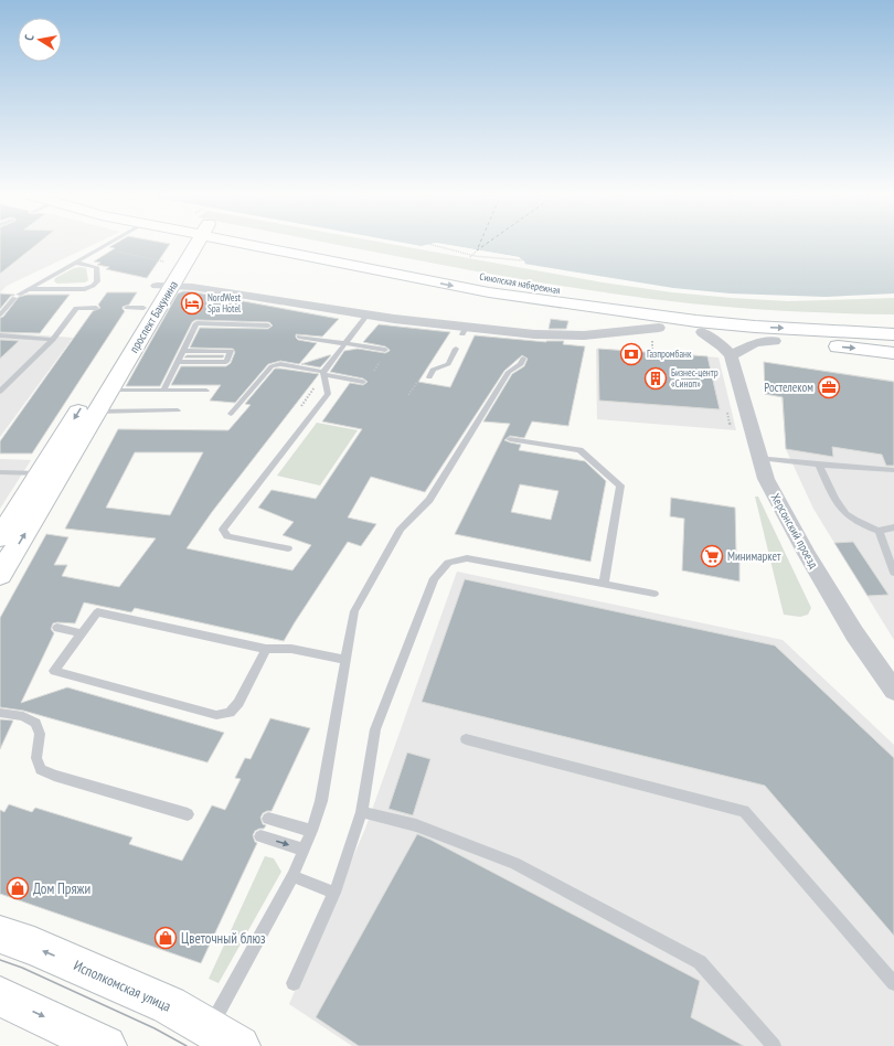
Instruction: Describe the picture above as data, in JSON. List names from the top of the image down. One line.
{"streets":{"main road":["Синопская набережная","проспект Бакунина","Исполкомская улица"],"street":["Херсонский проезд"]},"crossings":[["Синопская набережная","проспект Бакунина"]],"places":{"hotel":["NordWest Spa Hotel"],"bank":["Газпромбанк"],"building":["Бизнес-центр «Синоп»"],"office":["Ростелеком"],"supermarket":["Минимаркет"],"shop":["Дом Пряжи","Цветочный блюз"]},"north":"left"}
